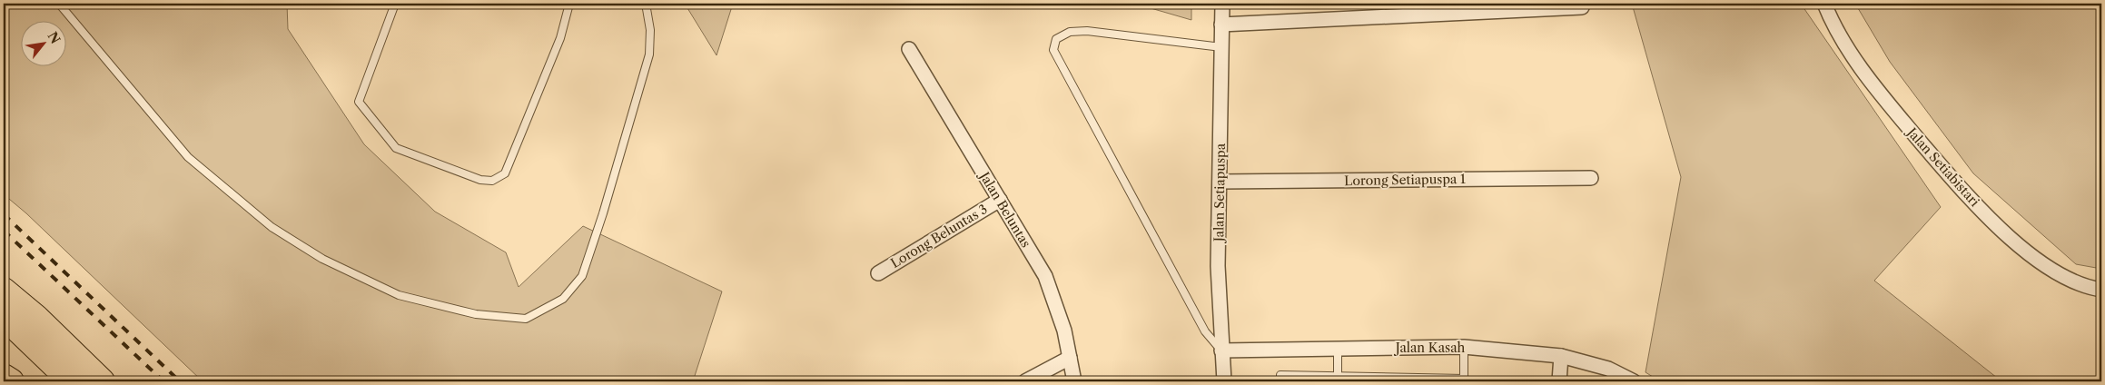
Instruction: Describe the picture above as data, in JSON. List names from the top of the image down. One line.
{"streets":{"street":["Jalan Setiabistari","Lorong Setiapuspa 1","Jalan Setiapuspa","Jalan Beluntas","Lorong Beluntas 3","Jalan Kasah"]},"crossings":[["Lorong Setiapuspa 1","Jalan Setiapuspa"],["Jalan Setiapuspa","Jalan Kasah"],["Jalan Beluntas","Lorong Beluntas 3"]],"north":"top right"}
